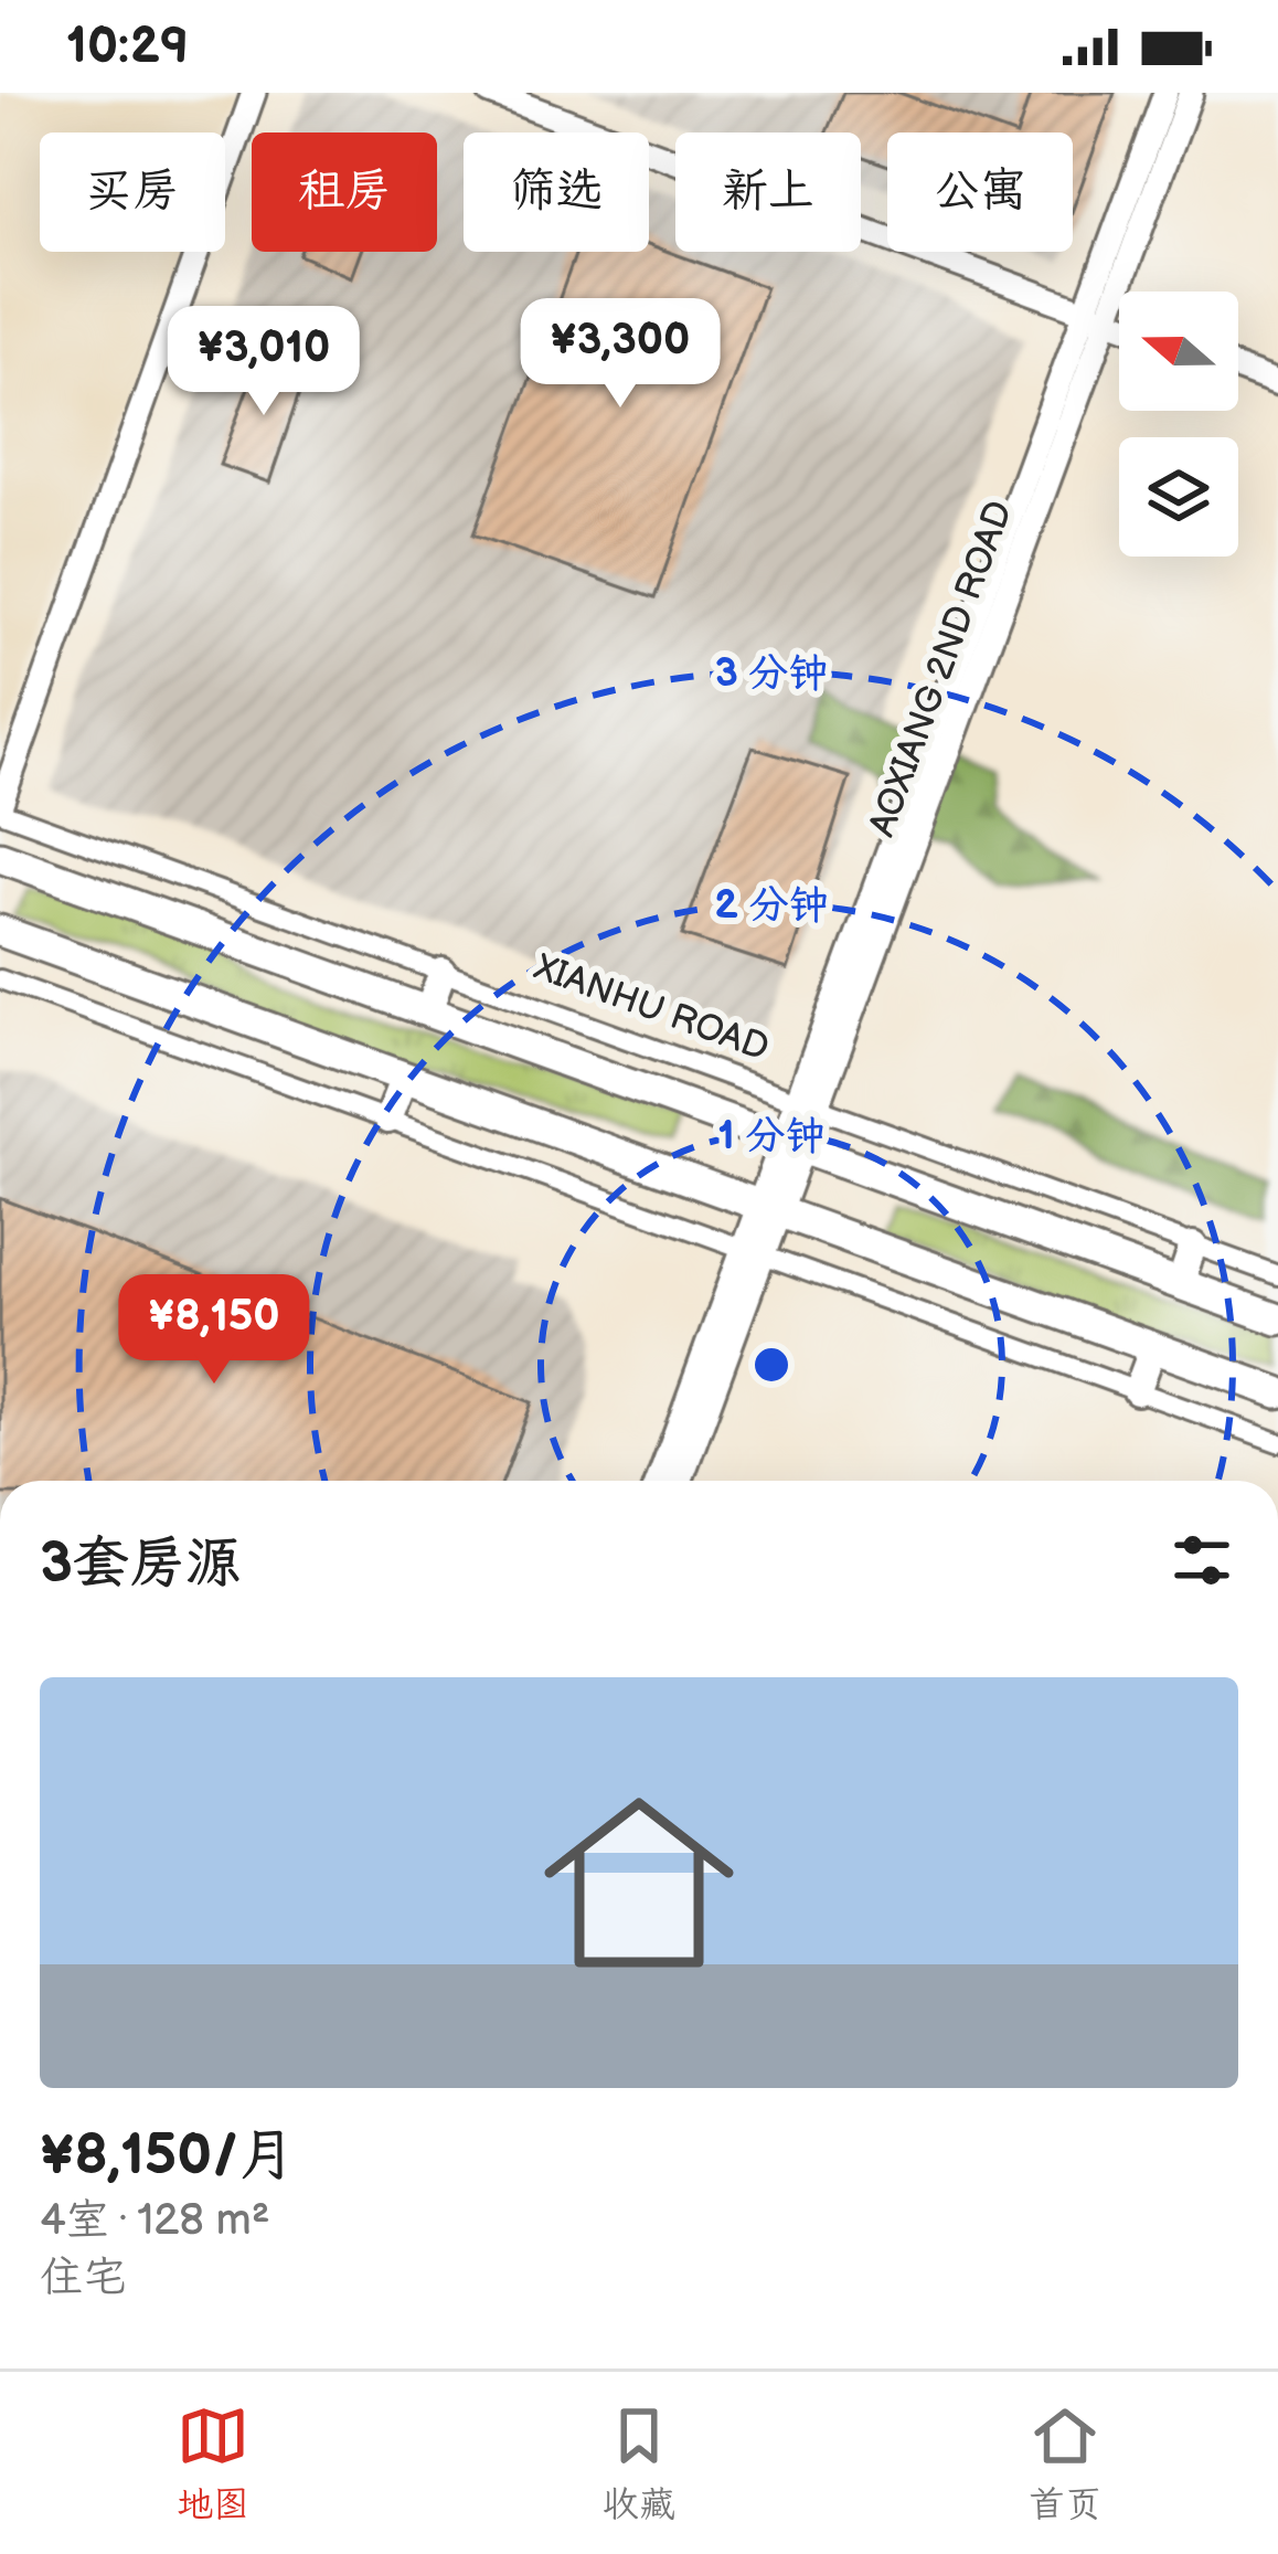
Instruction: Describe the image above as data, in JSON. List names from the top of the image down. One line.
{"streets":{"street":["AOXIANG 2ND ROAD","XIANHU ROAD"]},"crossings":[["AOXIANG 2ND ROAD","XIANHU ROAD"]],"north":"left","page":{"status":"10:29","chip":["买房","租房","筛选","新上","公寓"],"price":["¥3,300","¥3,010","¥8,150"],"heading":"3套房源","list":[{"name":"¥8,150/月","note":"4室 · 128 m² · 住宅"}],"tabs":["地图","收藏","首页"]},"rings":["3 分钟","2 分钟","1 分钟"]}
